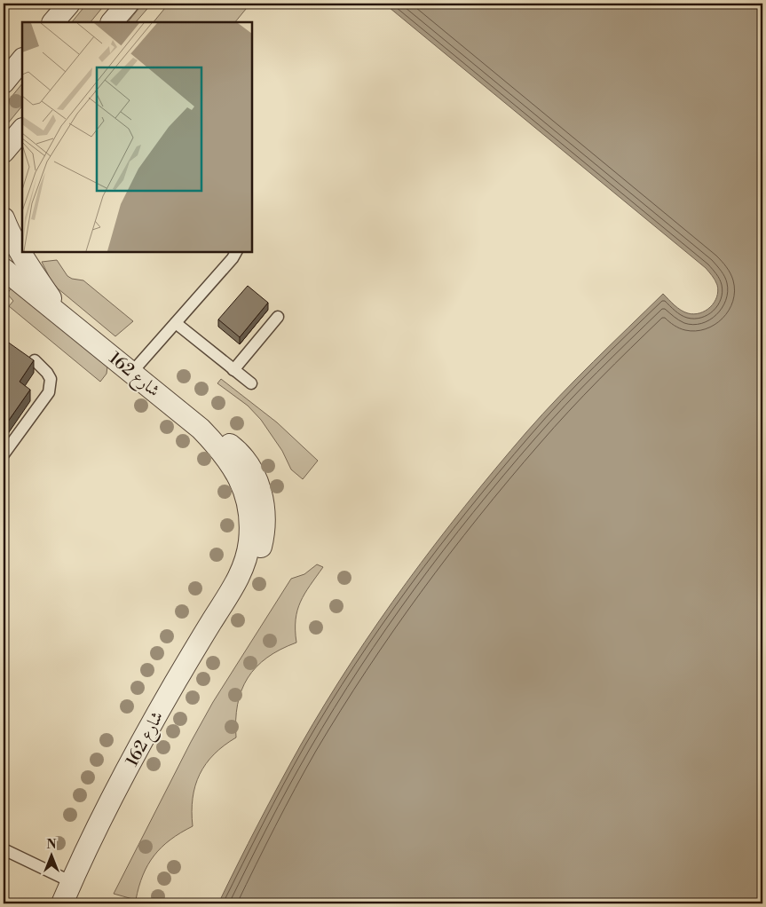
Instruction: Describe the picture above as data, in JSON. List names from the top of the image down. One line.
{"streets":{"street":["شارع 162"]},"north":"top"}
